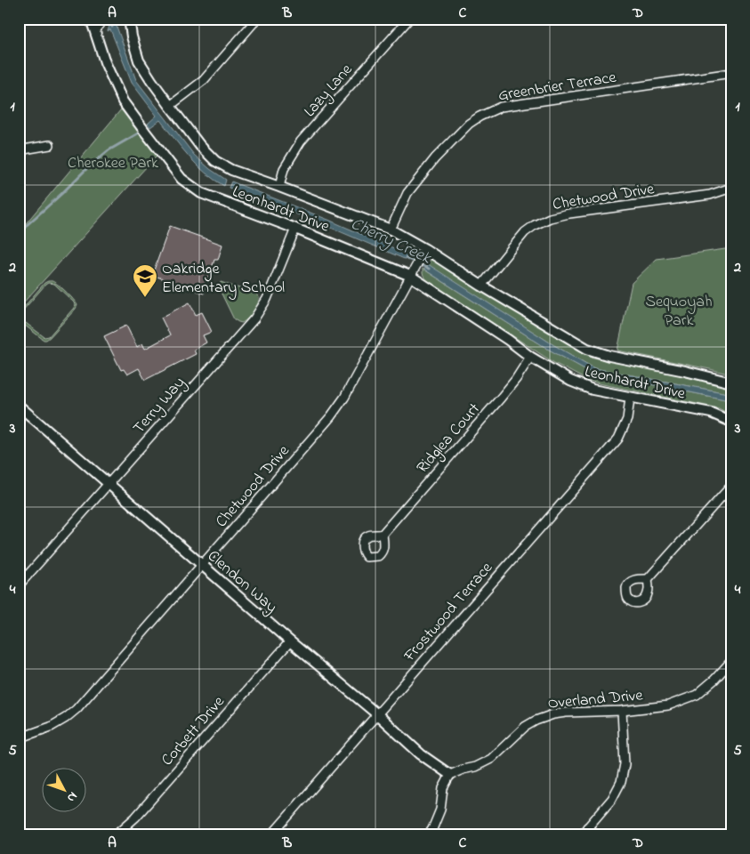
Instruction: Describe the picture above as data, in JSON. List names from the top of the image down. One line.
{"streets":{"street":["Greenbrier Terrace","Lazy Lane","Chetwood Drive","Leonhardt Drive","Terry Way","Ridglea Court","Clendon Way","Frostwood Terrace","Overland Drive","Corbett Drive"]},"crossings":[["Greenbrier Terrace","Leonhardt Drive"],["Lazy Lane","Leonhardt Drive"],["Chetwood Drive","Leonhardt Drive"],["Chetwood Drive","Clendon Way"],["Leonhardt Drive","Terry Way"],["Leonhardt Drive","Ridglea Court"],["Leonhardt Drive","Frostwood Terrace"],["Terry Way","Clendon Way"],["Clendon Way","Frostwood Terrace"],["Clendon Way","Overland Drive"],["Clendon Way","Corbett Drive"]],"water":["Cherry Creek"],"parks":["Cherokee Park","Sequoyah Park"],"places":{"school or university":["Oakridge Elementary School"]},"north":"bottom right","grid":{"columns":["A","B","C","D"],"rows":["1","2","3","4","5"]}}
